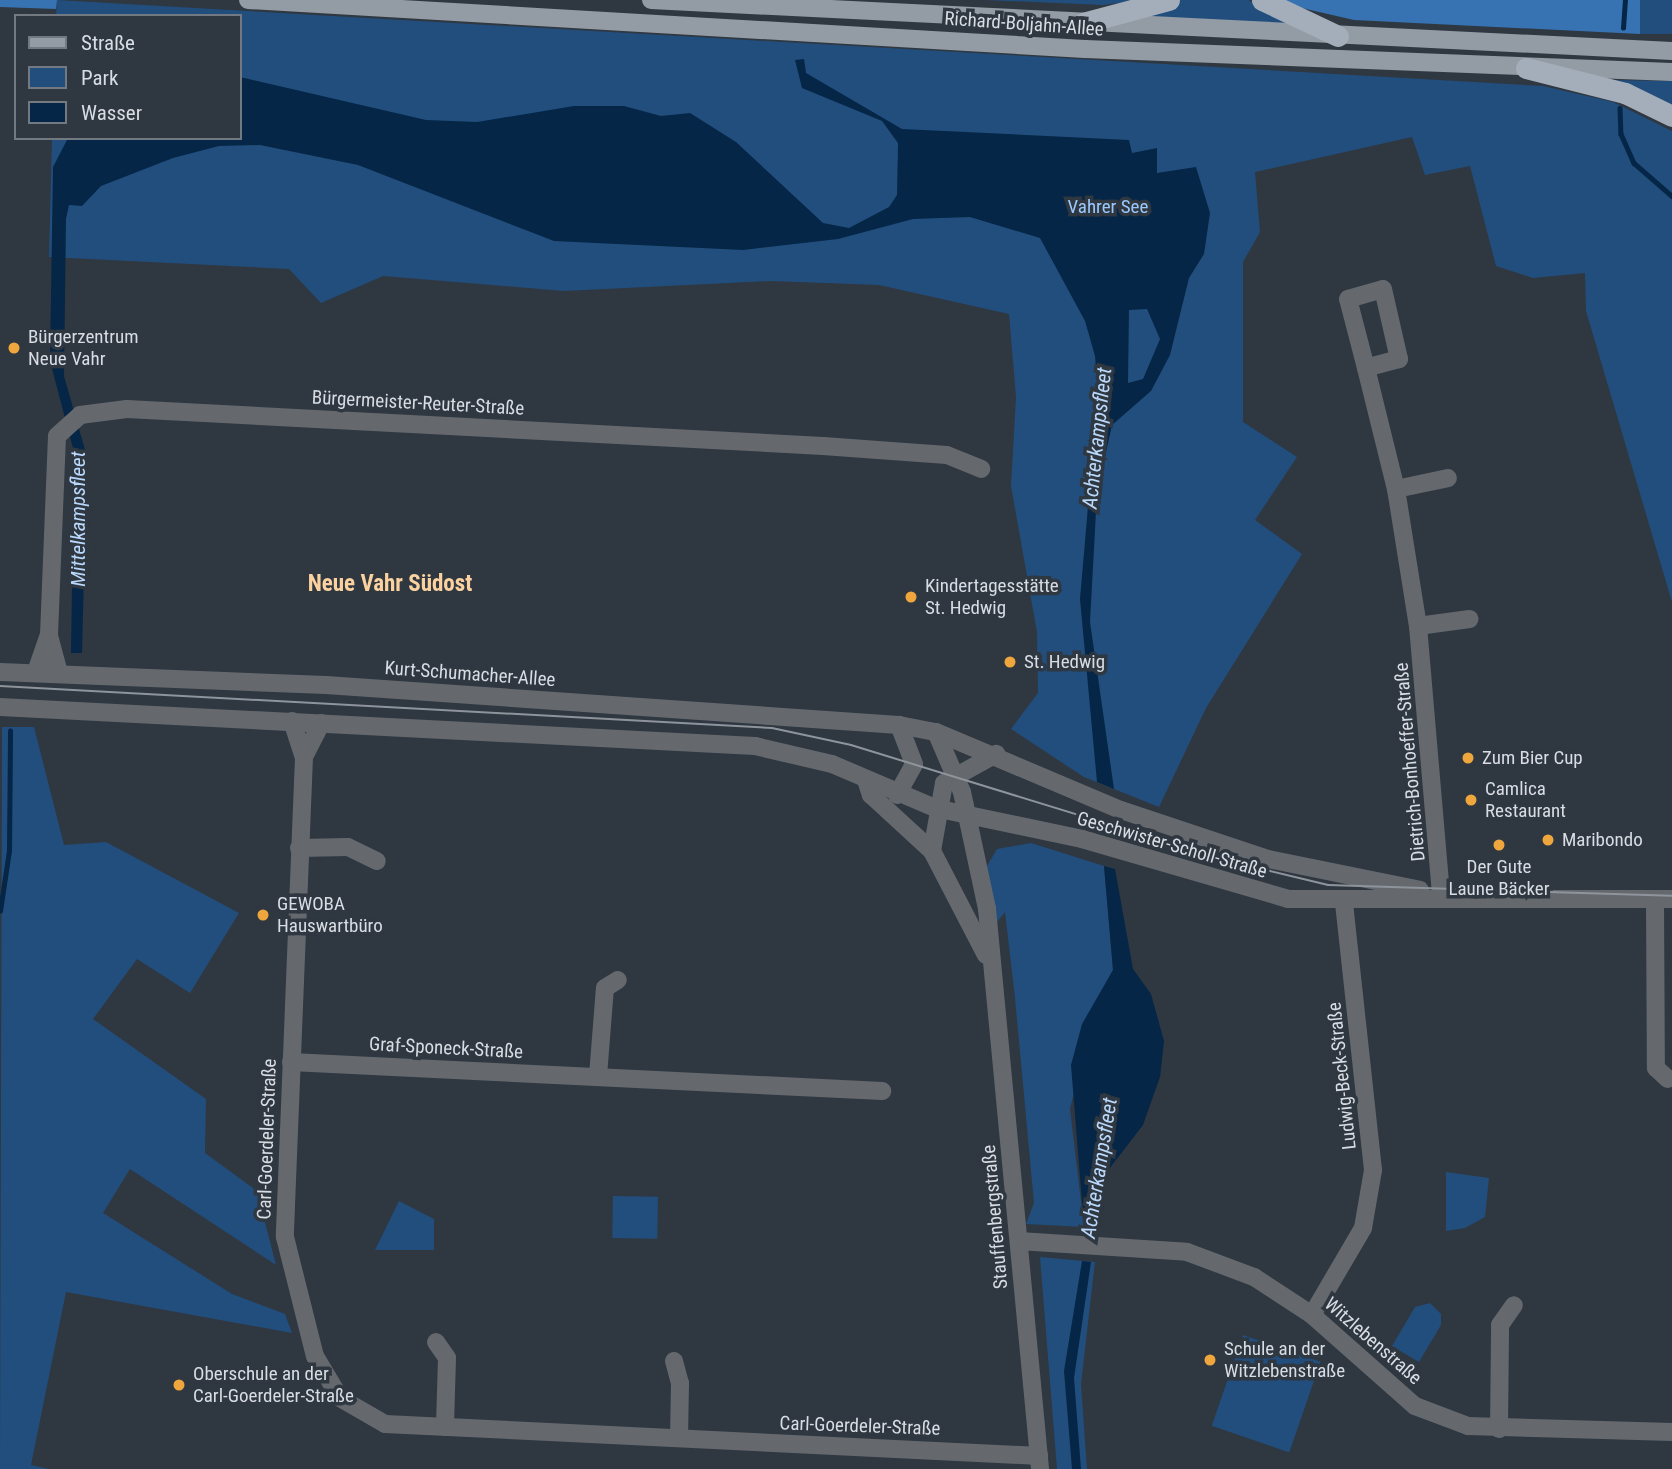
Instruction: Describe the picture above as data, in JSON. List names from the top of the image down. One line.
{"streets":{"main road":["Richard-Boljahn-Allee"],"street":["Bürgermeister-Reuter-Straße","Kurt-Schumacher-Allee","Dietrich-Bonhoeffer-Straße","Geschwister-Scholl-Straße","Graf-Sponeck-Straße","Ludwig-Beck-Straße","Carl-Goerdeler-Straße","Stauffenbergstraße","Witzlebenstraße"]},"crossings":[["Bürgermeister-Reuter-Straße","Kurt-Schumacher-Allee"],["Kurt-Schumacher-Allee","Geschwister-Scholl-Straße"],["Kurt-Schumacher-Allee","Stauffenbergstraße"],["Dietrich-Bonhoeffer-Straße","Geschwister-Scholl-Straße"],["Geschwister-Scholl-Straße","Ludwig-Beck-Straße"],["Geschwister-Scholl-Straße","Stauffenbergstraße"],["Graf-Sponeck-Straße","Carl-Goerdeler-Straße"],["Ludwig-Beck-Straße","Witzlebenstraße"],["Carl-Goerdeler-Straße","Stauffenbergstraße"],["Stauffenbergstraße","Witzlebenstraße"]],"districts":["Neue Vahr Südost"],"water":["Achterkampsfleet","Mittelkampsfleet"],"parks":["Vahrer See"],"places":["Bürgerzentrum Neue Vahr","Kindertagesstätte St. Hedwig","St. Hedwig","Zum Bier Cup","Camlica Restaurant","Maribondo","Der Gute Laune Bäcker","GEWOBA Hauswartbüro","Schule an der Witzlebenstraße","Oberschule an der Carl-Goerdeler-Straße"],"legend":["Straße","Park","Wasser"]}
